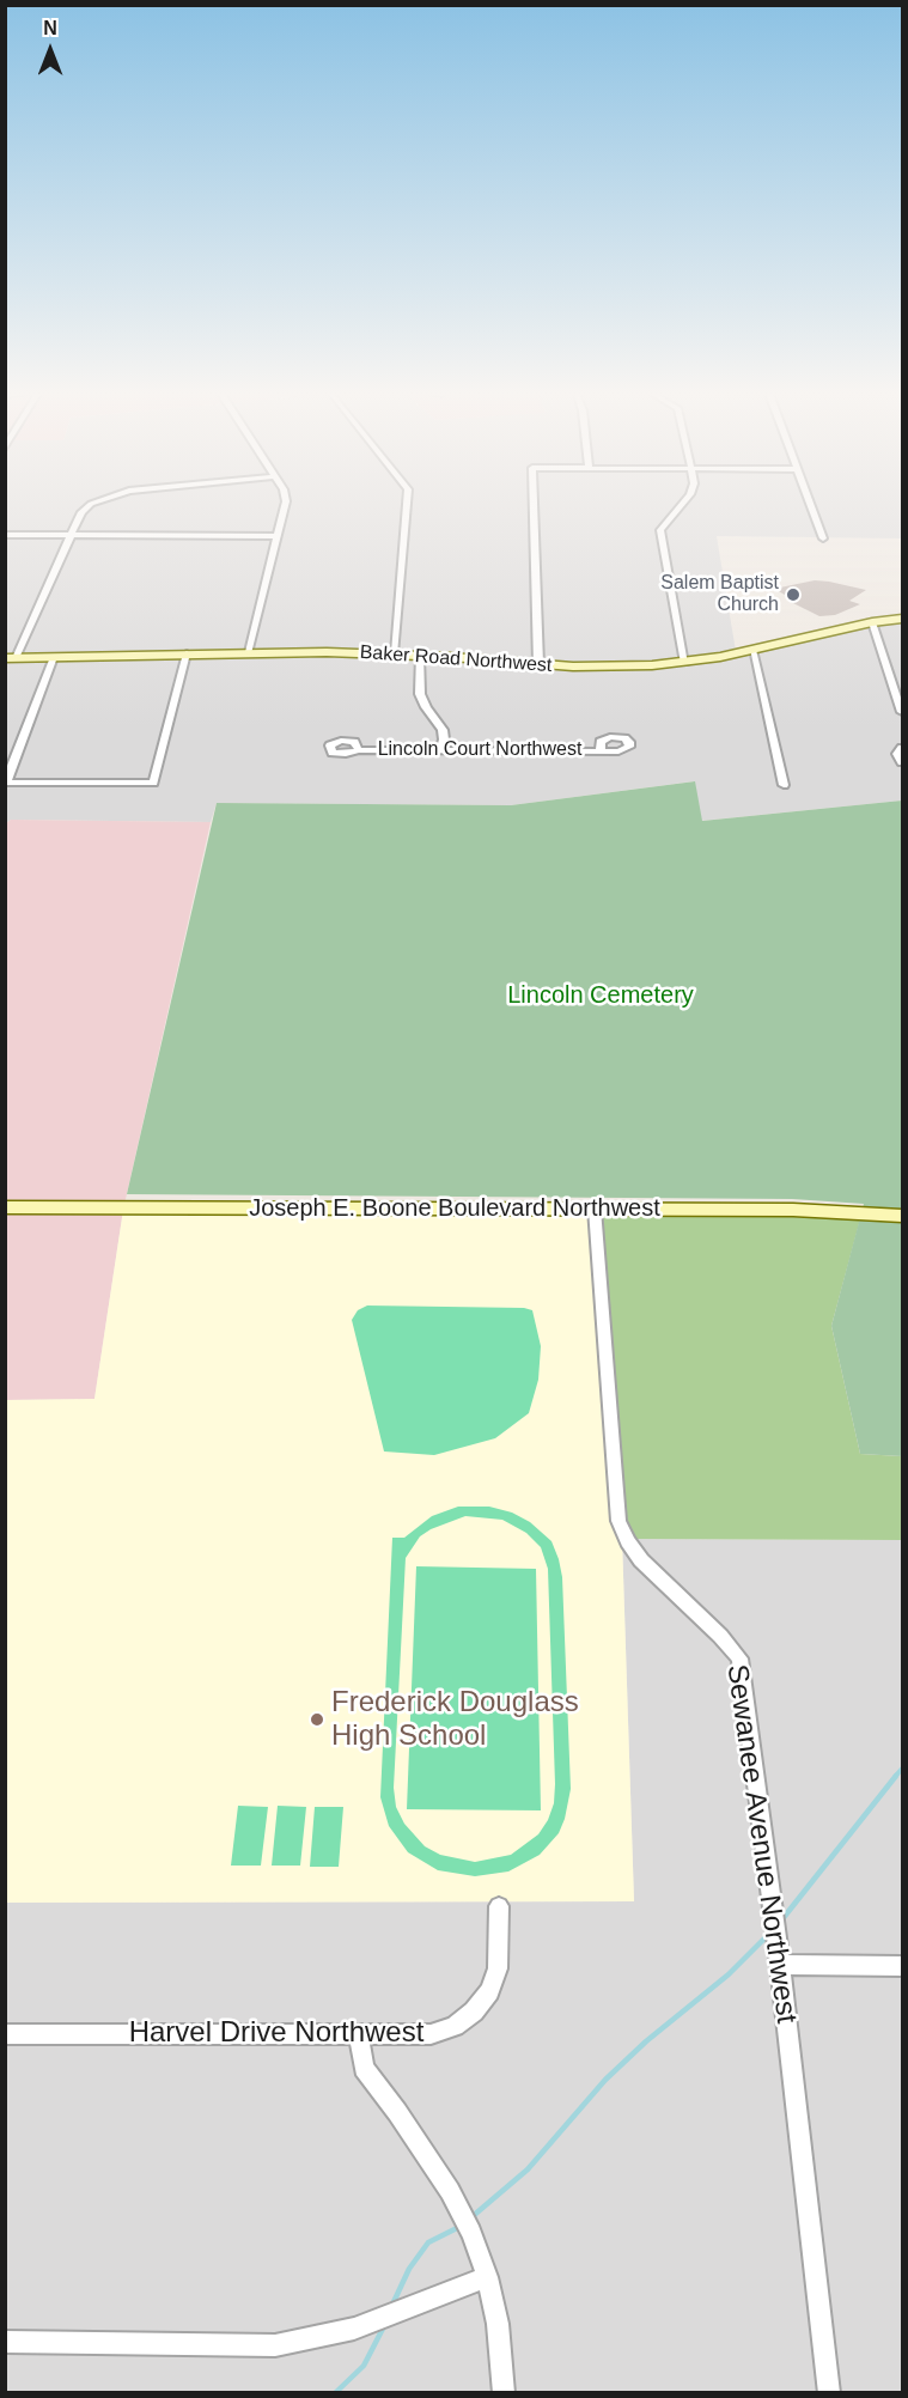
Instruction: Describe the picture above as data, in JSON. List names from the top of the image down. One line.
{"streets":{"street":["Baker Road Northwest","Lincoln Court Northwest","Joseph E. Boone Boulevard Northwest","Sewanee Avenue Northwest","Harvel Drive Northwest"]},"crossings":[["Joseph E. Boone Boulevard Northwest","Sewanee Avenue Northwest"]],"parks":["Lincoln Cemetery"],"places":["Salem Baptist Church","Frederick Douglass High School"],"north":"top"}
